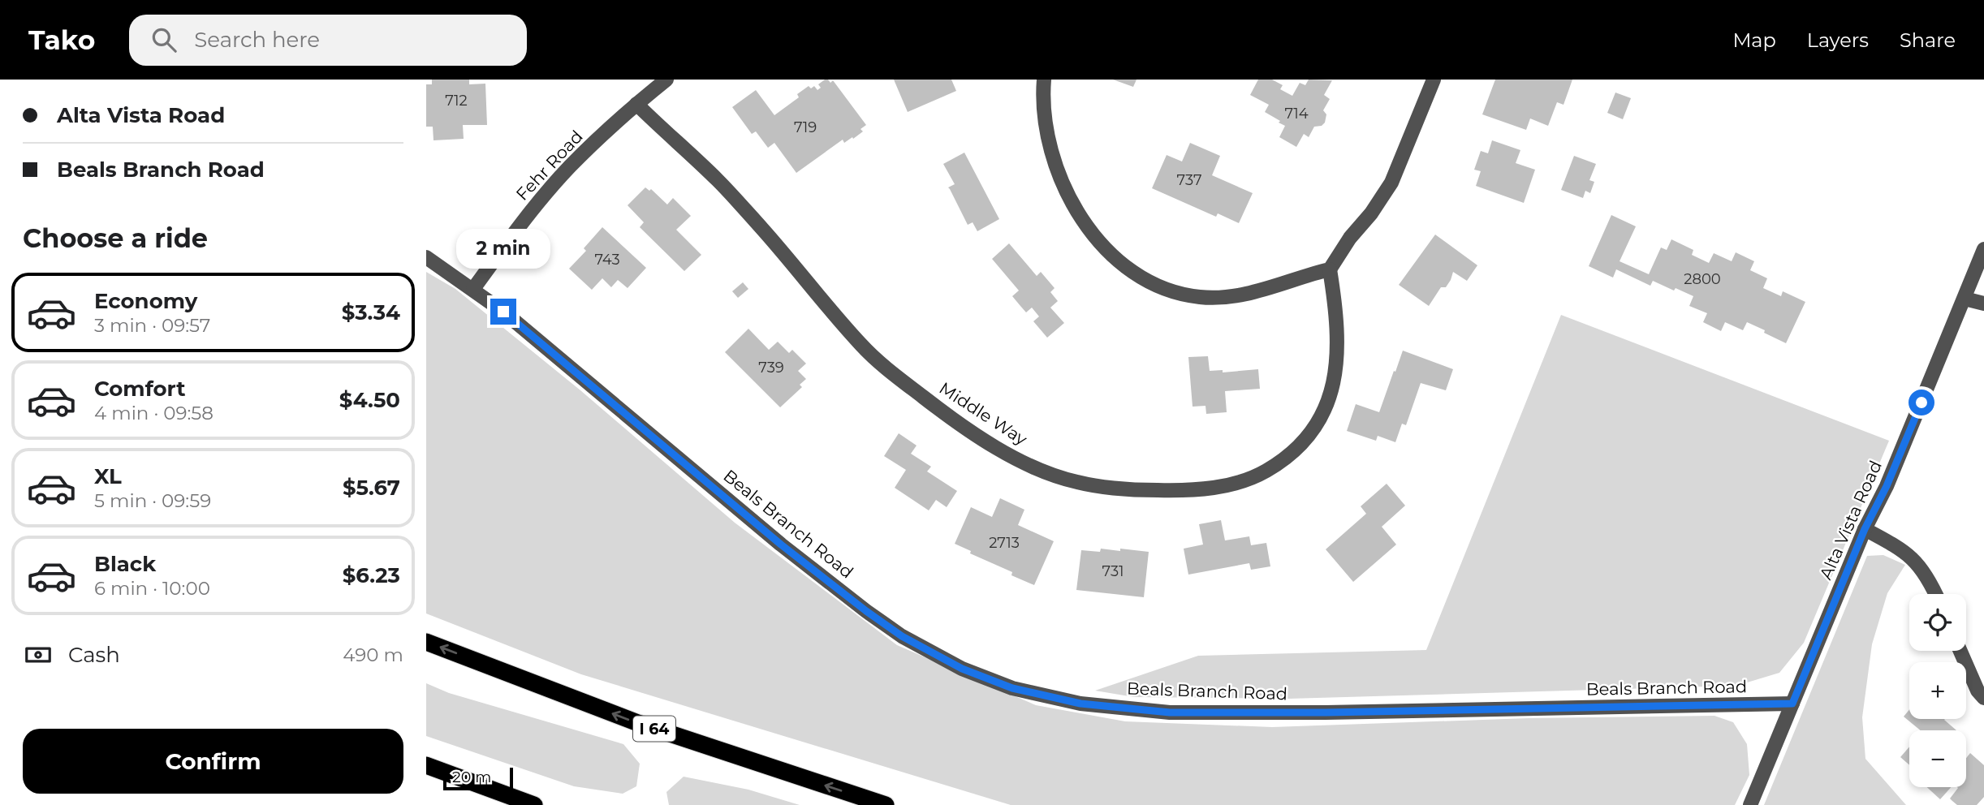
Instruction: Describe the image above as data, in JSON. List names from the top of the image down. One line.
{"streets":{"highway":["I 64"],"street":["Fehr Road","Middle Way","Alta Vista Road","Beals Branch Road"]},"crossings":[["Fehr Road","Middle Way"],["Fehr Road","Beals Branch Road"],["Alta Vista Road","Beals Branch Road"]],"house_numbers":["712","714","719","737","743","2800","739","2713","731"],"scale_bar":"20 m","page":{"header":"Tako","search":"Search here","nav":["Map","Layers","Share"],"banner":["Alta Vista Road","Beals Branch Road"],"heading":"Choose a ride","bubble":"2 min","list":[{"name":"Economy","note":"3 min · 09:57","value":"$3.34"},{"name":"Comfort","note":"4 min · 09:58","value":"$4.50"},{"name":"XL","note":"5 min · 09:59","value":"$5.67"},{"name":"Black","note":"6 min · 10:00","value":"$6.23"}],"map_buttons":["+","−"],"pay":["Cash","490 m"],"buttons":"Confirm","scale":"20 m"}}
